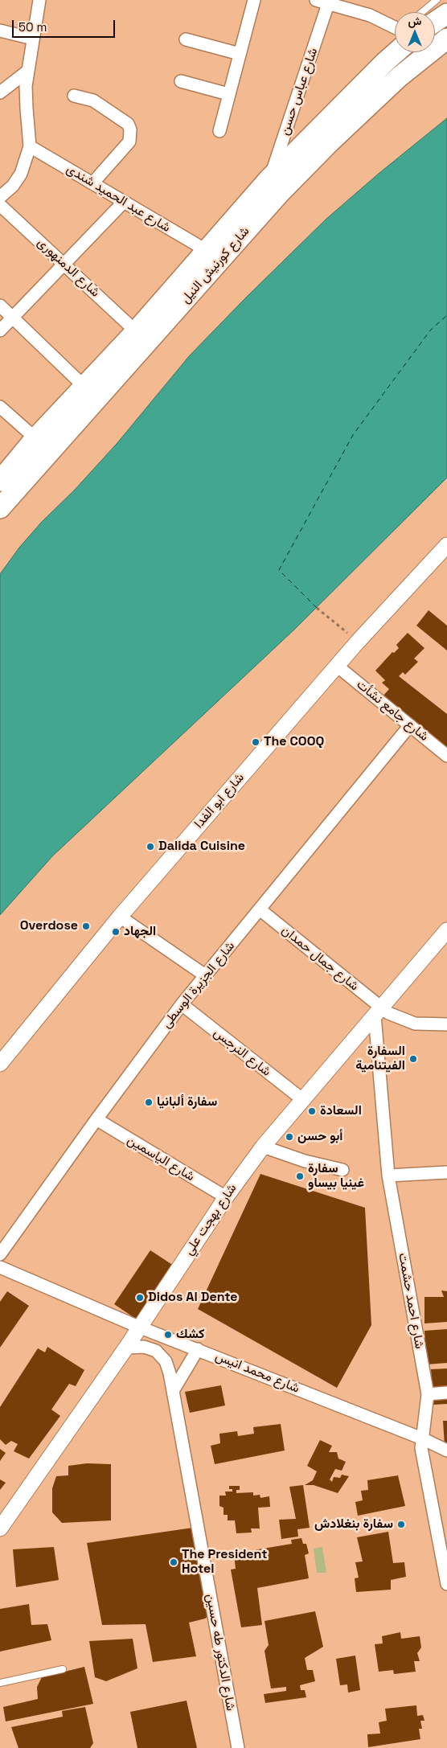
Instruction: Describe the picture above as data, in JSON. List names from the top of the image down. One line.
{"streets":{"main road":["شارع كورنيش النيل"],"street":["شارع عباس حسن","شارع عبد الحميد شندى","شارع الدمنهورى","شارع جامع نشأت","شارع ابو الفدا","شارع جمال حمدان","شارع الجزيرة الوسطى","شارع النرجس","شارع الياسمين","شارع بهجت علي","شارع احمد حشمت","شارع محمد انيس","شارع الدكتور طه حسين"]},"crossings":[["شارع عباس حسن","شارع كورنيش النيل"],["شارع عبد الحميد شندى","شارع كورنيش النيل"],["شارع كورنيش النيل","شارع الدمنهورى"],["شارع جامع نشأت","شارع ابو الفدا"],["شارع جامع نشأت","شارع الجزيرة الوسطى"],["شارع جمال حمدان","شارع الجزيرة الوسطى"],["شارع جمال حمدان","شارع بهجت علي"],["شارع جمال حمدان","شارع احمد حشمت"],["شارع الجزيرة الوسطى","شارع النرجس"],["شارع الجزيرة الوسطى","شارع الياسمين"],["شارع النرجس","شارع بهجت علي"],["شارع الياسمين","شارع بهجت علي"],["شارع بهجت علي","شارع احمد حشمت"],["شارع بهجت علي","شارع محمد انيس"],["شارع بهجت علي","شارع الدكتور طه حسين"],["شارع احمد حشمت","شارع محمد انيس"]],"places":["The COOQ","Dalida Cuisine","Overdose","الجهاد","السفارة الفيتنامية","سفارة ألبانيا","السعادة","أبو حسن","سفارة غينيا بيساو","Didos Al Dente","كشك","سفارة بنغلادش","The President Hotel"],"scale_bar":"50 m","north":"top"}
